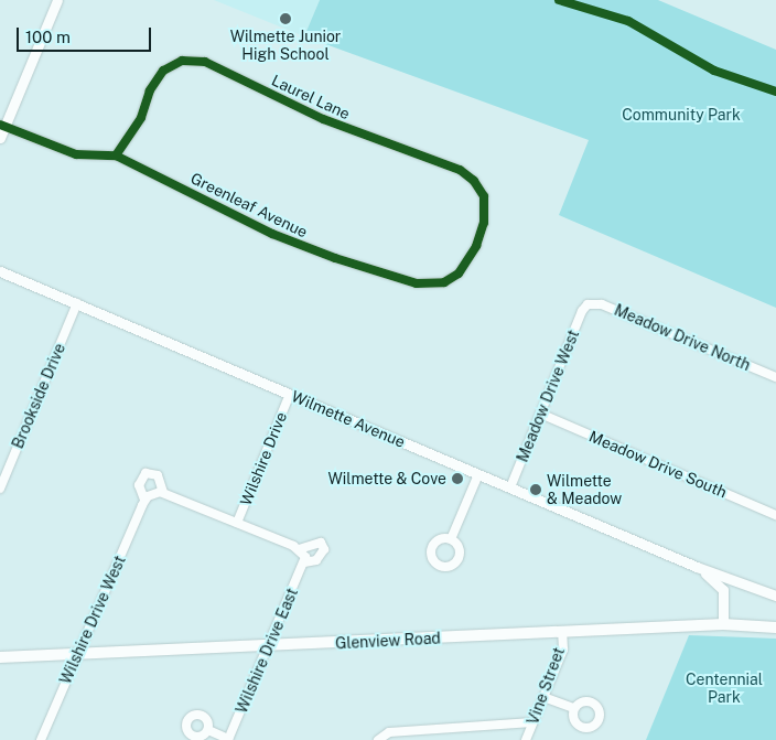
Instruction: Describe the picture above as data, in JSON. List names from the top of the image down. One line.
{"streets":{"main road":["Glenview Road"],"street":["Laurel Lane","Greenleaf Avenue","Meadow Drive North","Brookside Drive","Meadow Drive West","Wilmette Avenue","Wilshire Drive","Meadow Drive South","Wilshire Drive West","Wilshire Drive East","Vine Street"]},"crossings":[["Laurel Lane","Greenleaf Avenue"],["Meadow Drive North","Meadow Drive West"],["Brookside Drive","Wilmette Avenue"],["Meadow Drive West","Wilmette Avenue"],["Meadow Drive West","Meadow Drive South"],["Wilmette Avenue","Wilshire Drive"],["Wilmette Avenue","Glenview Road"],["Wilshire Drive","Wilshire Drive West"],["Wilshire Drive","Wilshire Drive East"],["Wilshire Drive West","Glenview Road"],["Wilshire Drive West","Wilshire Drive East"],["Glenview Road","Wilshire Drive East"],["Glenview Road","Vine Street"]],"parks":["Community Park","Centennial Park"],"places":["Wilmette Junior High School","Wilmette & Cove","Wilmette & Meadow"],"scale_bar":"100 m"}
